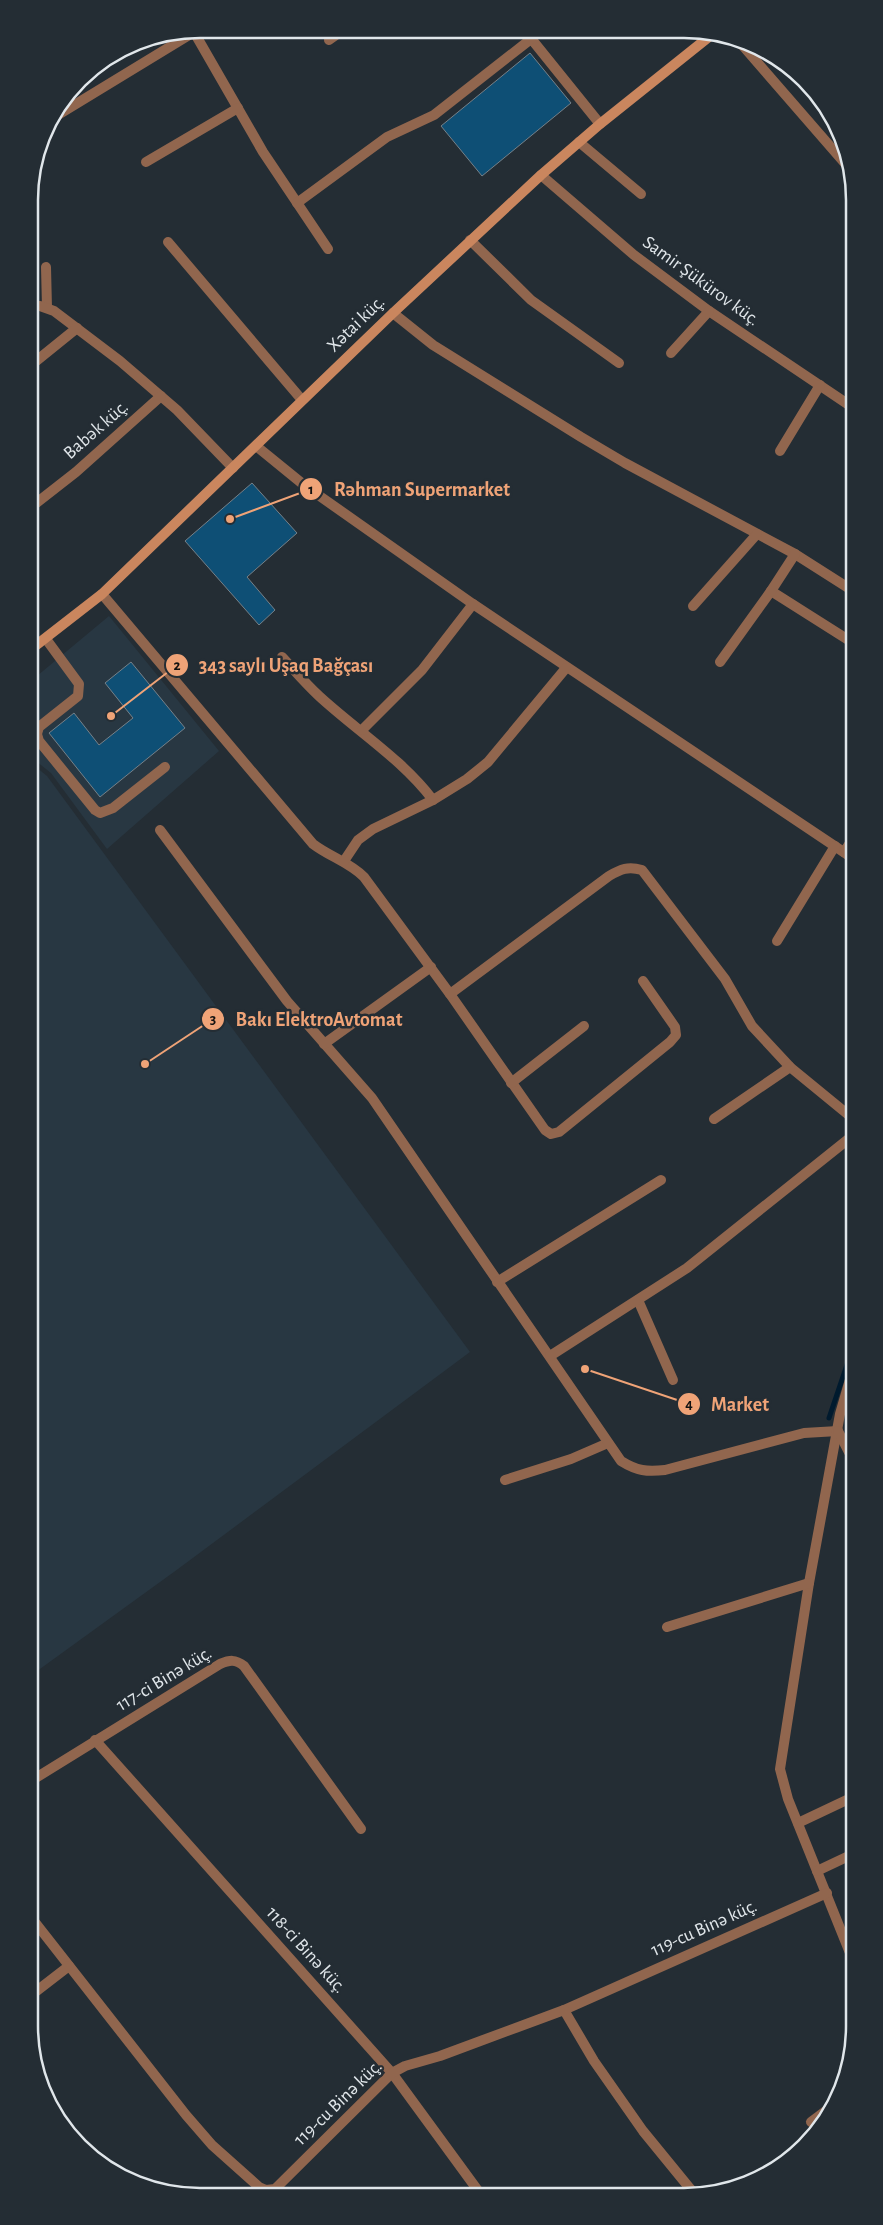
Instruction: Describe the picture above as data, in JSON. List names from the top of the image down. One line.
{"streets":{"street":["Samir Şükürov küç.","Xətai küç.","Babək küç.","117-ci Binə küç.","119-cu Binə küç.","118-ci Binə küç."]},"crossings":[["Samir Şükürov küç.","Xətai küç."],["117-ci Binə küç.","118-ci Binə küç."],["119-cu Binə küç.","118-ci Binə küç."]],"places":["Rəhman Supermarket","343 saylı Uşaq Bağçası","Bakı ElektroAvtomat","Market"]}
